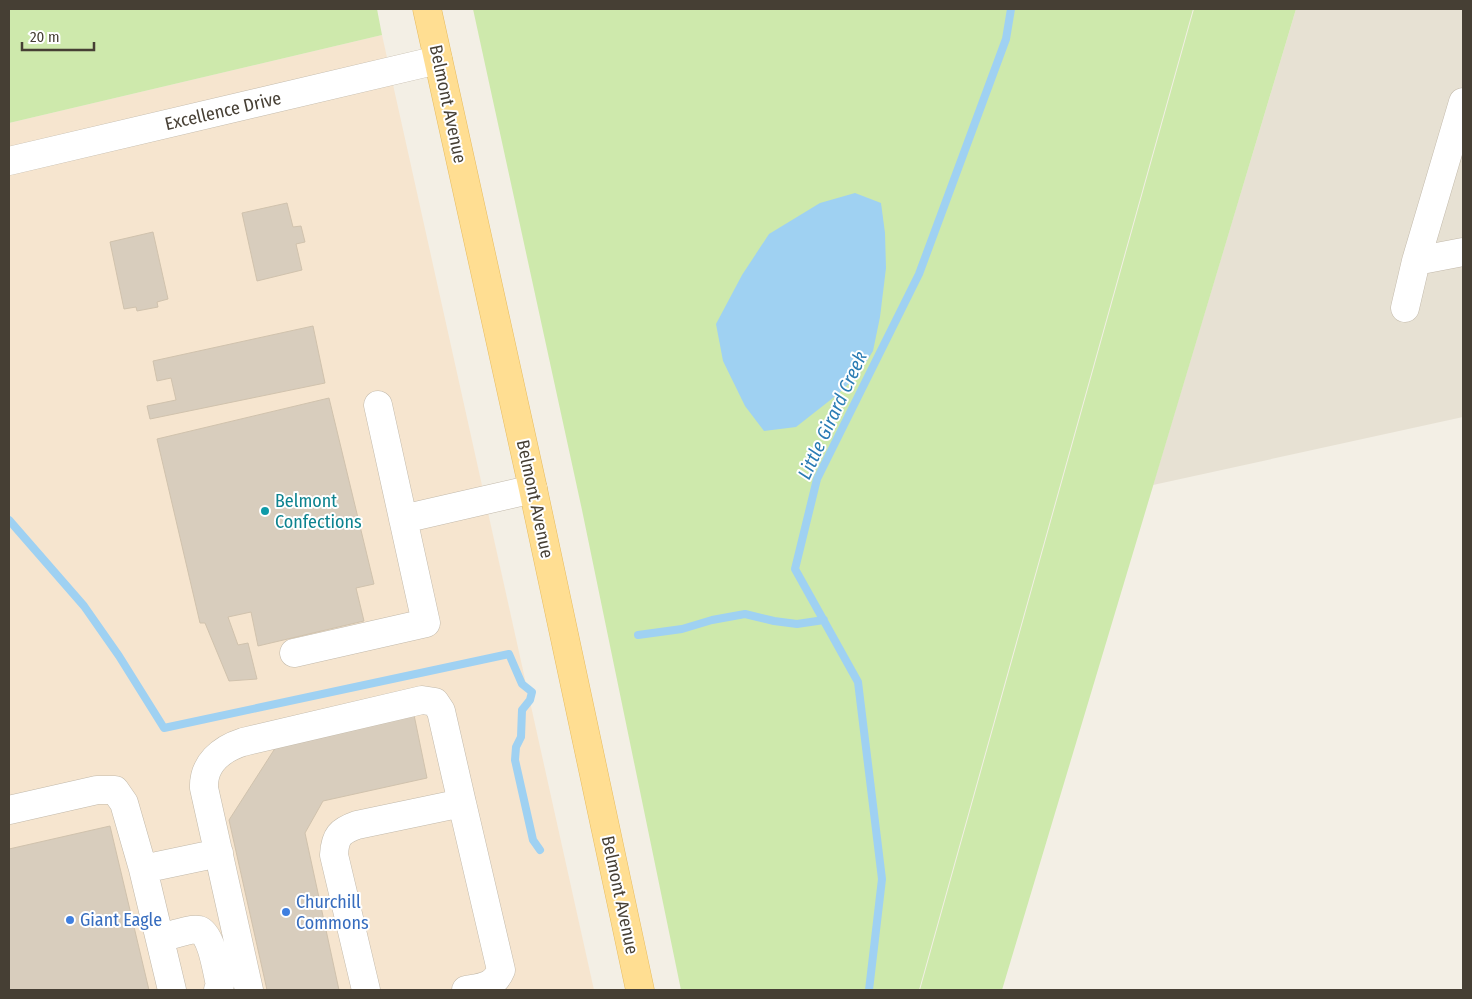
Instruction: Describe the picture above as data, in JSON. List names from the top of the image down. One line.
{"streets":{"main road":["Belmont Avenue"],"street":["Excellence Drive"]},"crossings":[["Belmont Avenue","Excellence Drive"]],"water":["Little Girard Creek"],"places":["Belmont Confections","Churchill Commons","Giant Eagle"],"scale_bar":"20 m"}
